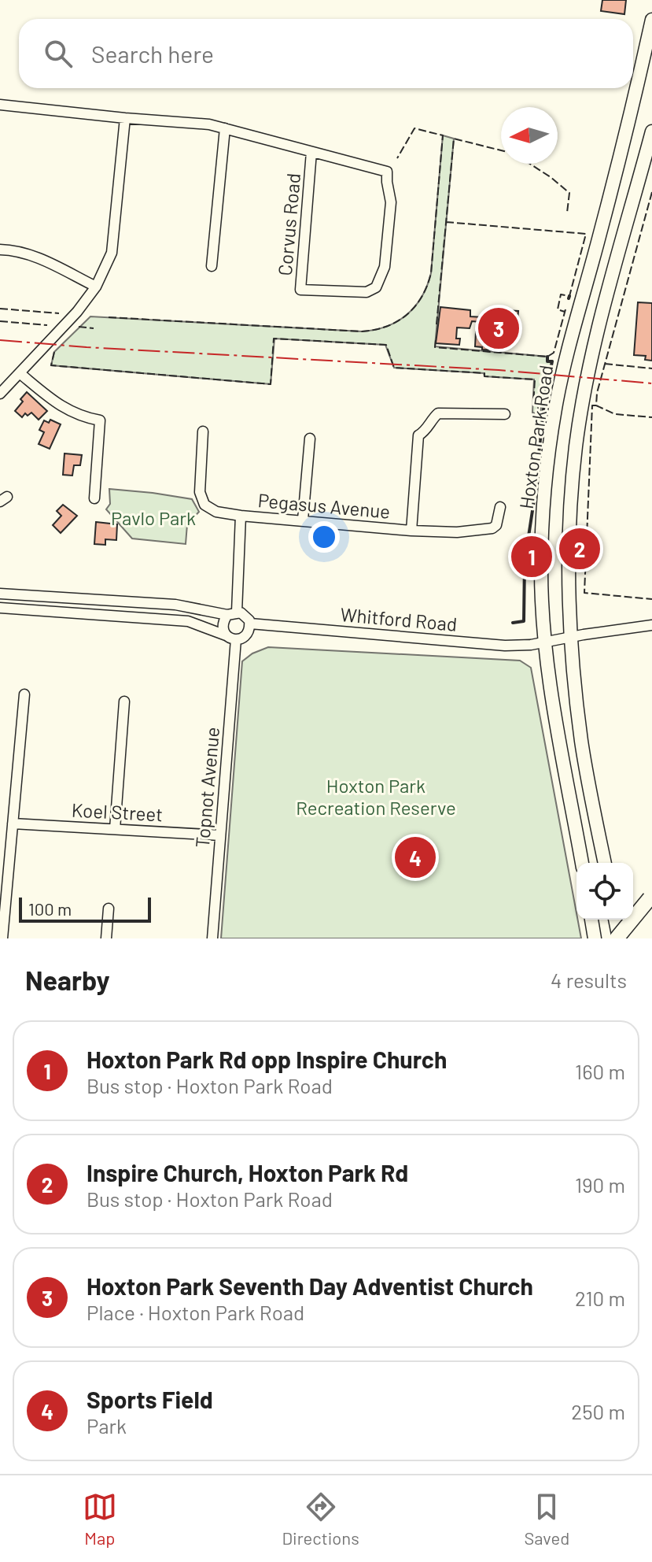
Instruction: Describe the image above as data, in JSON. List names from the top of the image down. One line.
{"streets":{"main road":["Hoxton Park Road"],"street":["Corvus Road","Pegasus Avenue","Whitford Road","Topnot Avenue","Koel Street"]},"crossings":[["Hoxton Park Road","Whitford Road"],["Whitford Road","Topnot Avenue"],["Topnot Avenue","Koel Street"]],"parks":["Pavlo Park","Hoxton Park Recreation Reserve"],"scale_bar":"100 m","north":"left","page":{"search":"Search here","pins":["3","2","1","4"],"scale":"100 m","heading":["Nearby","4 results"],"list":[{"mark":"1","name":"Hoxton Park Rd opp Inspire Church","note":"Bus stop · Hoxton Park Road","value":"160 m"},{"mark":"2","name":"Inspire Church, Hoxton Park Rd","note":"Bus stop · Hoxton Park Road","value":"190 m"},{"mark":"3","name":"Hoxton Park Seventh Day Adventist Church","note":"Place · Hoxton Park Road","value":"210 m"},{"mark":"4","name":"Sports Field","note":"Park","value":"250 m"}],"nav":["Map","Directions","Saved"]}}
